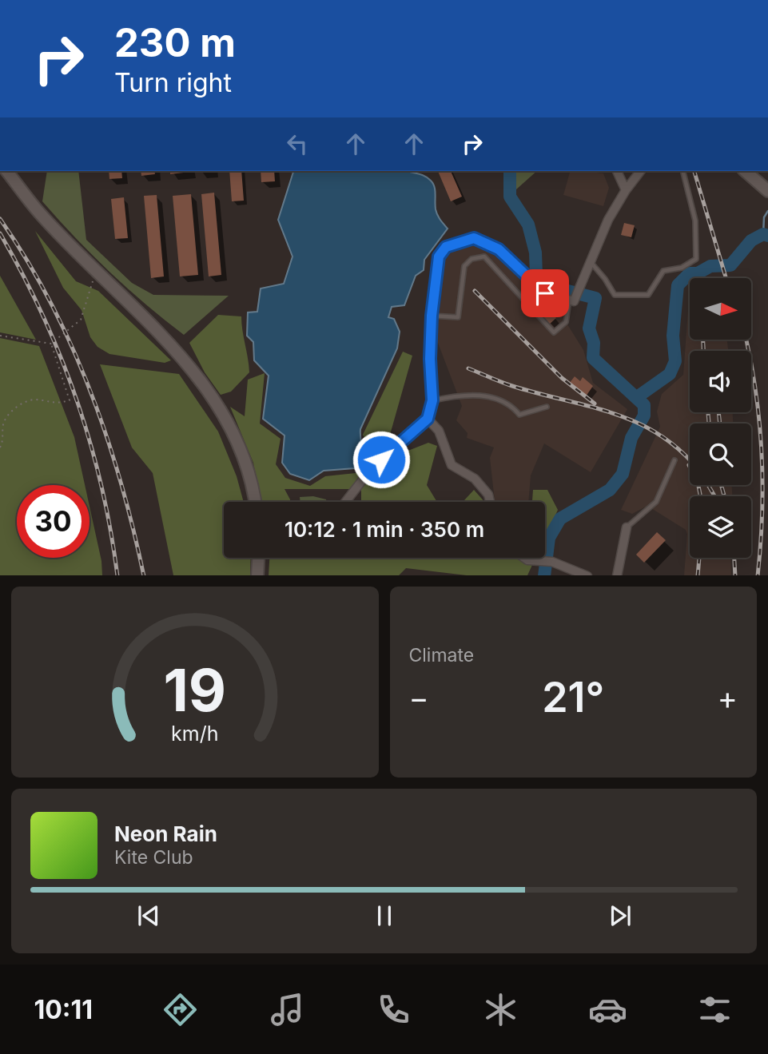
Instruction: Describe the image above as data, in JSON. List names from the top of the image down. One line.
{"north":"right","page":{"turn":["230 m","Turn right"],"limit":"30","trip":"10:12 · 1 min · 350 m","tile":"Climate","heat":["−","21°","+"],"song":["Neon Rain","Kite Club"],"tabs":"10:11","gauge":["19","km/h"]}}
